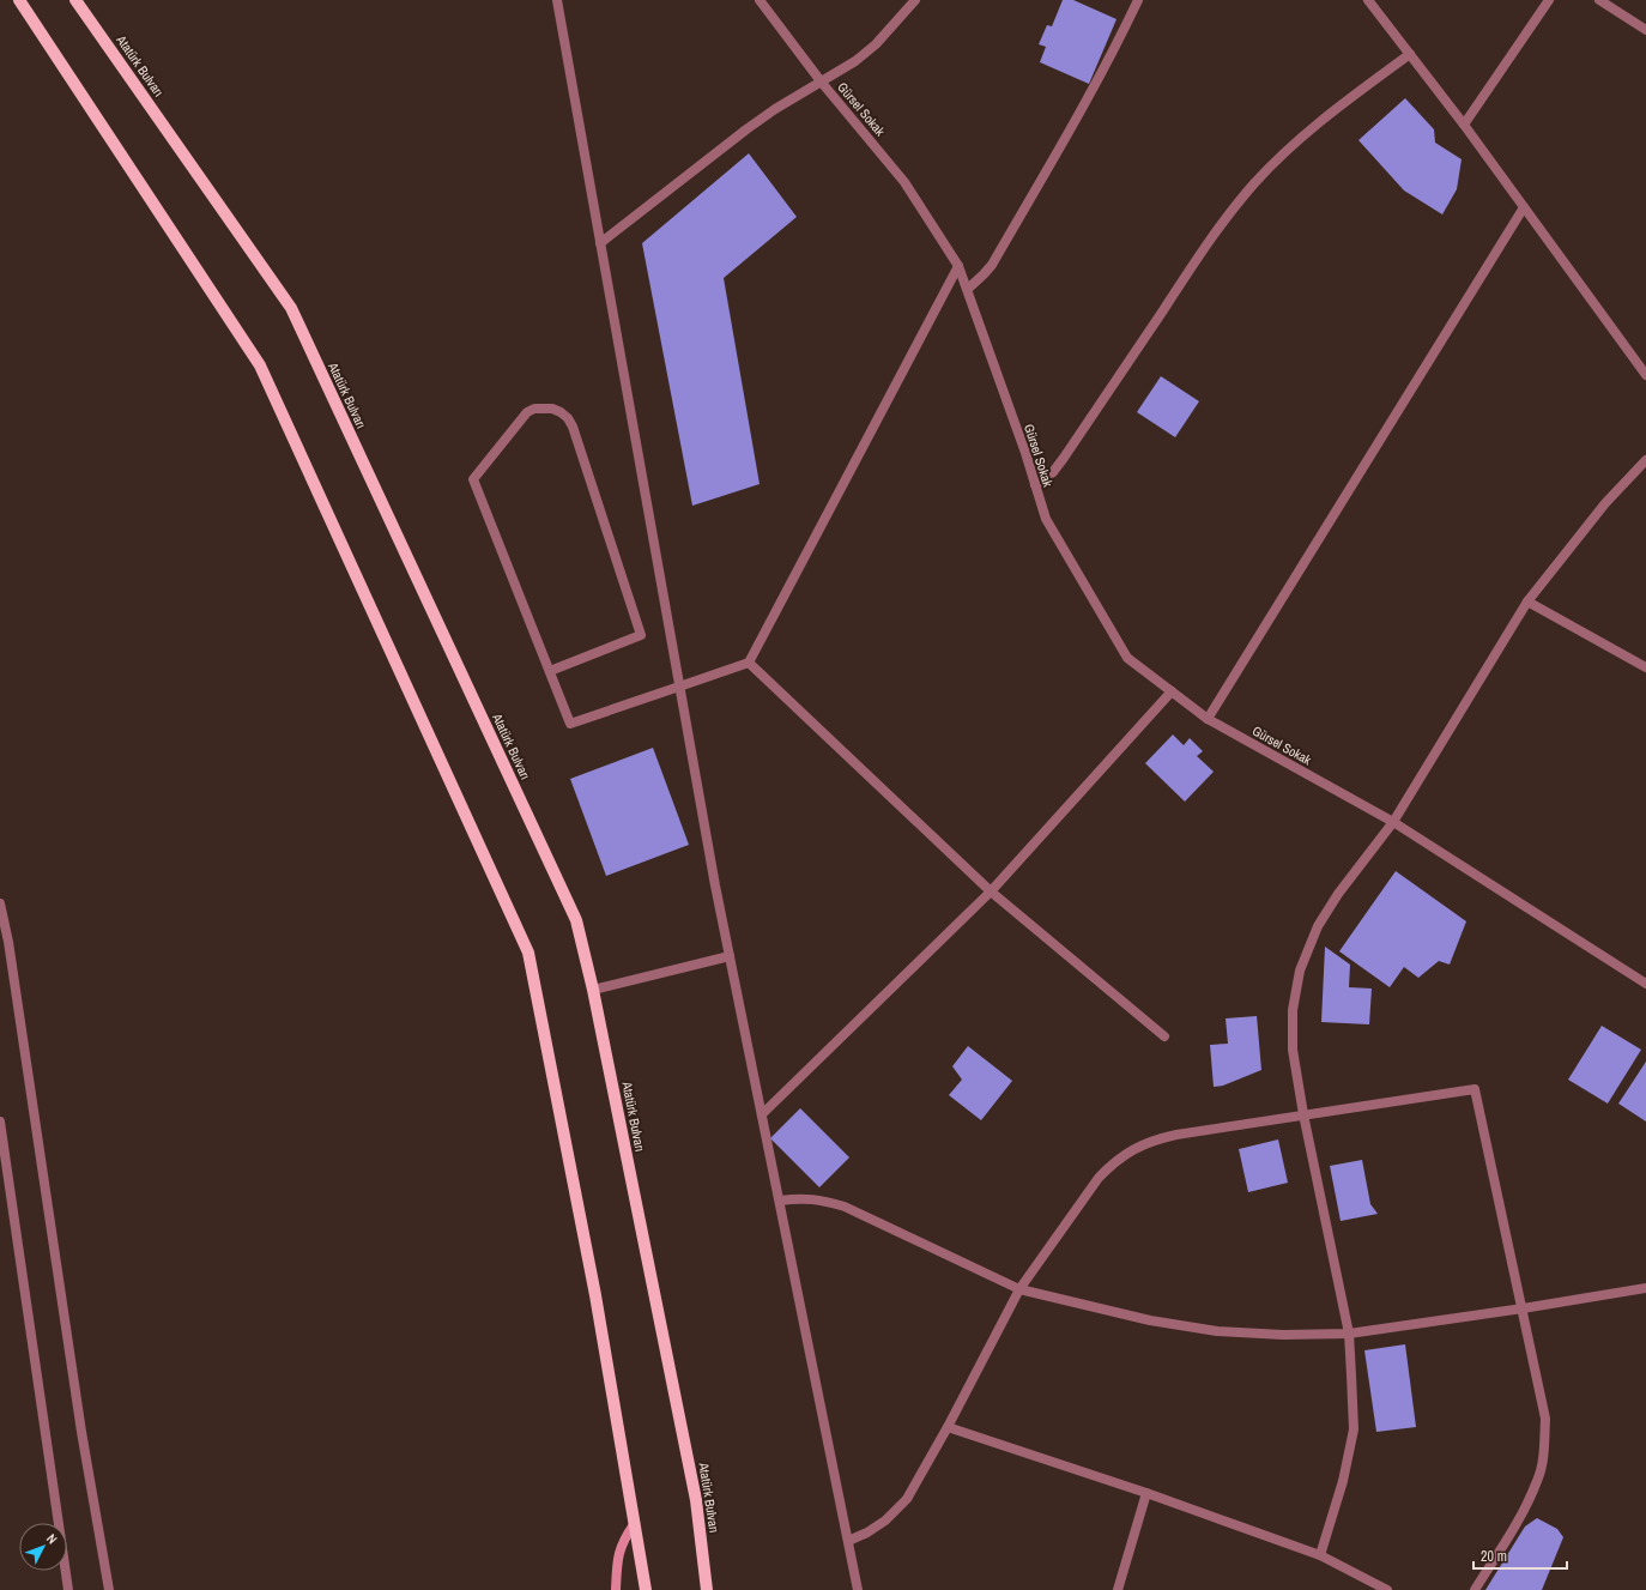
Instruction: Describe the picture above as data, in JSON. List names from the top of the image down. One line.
{"streets":{"main road":["Atatürk Bulvarı"],"street":["Gürsel Sokak"]},"scale_bar":"20 m","north":"top right"}
